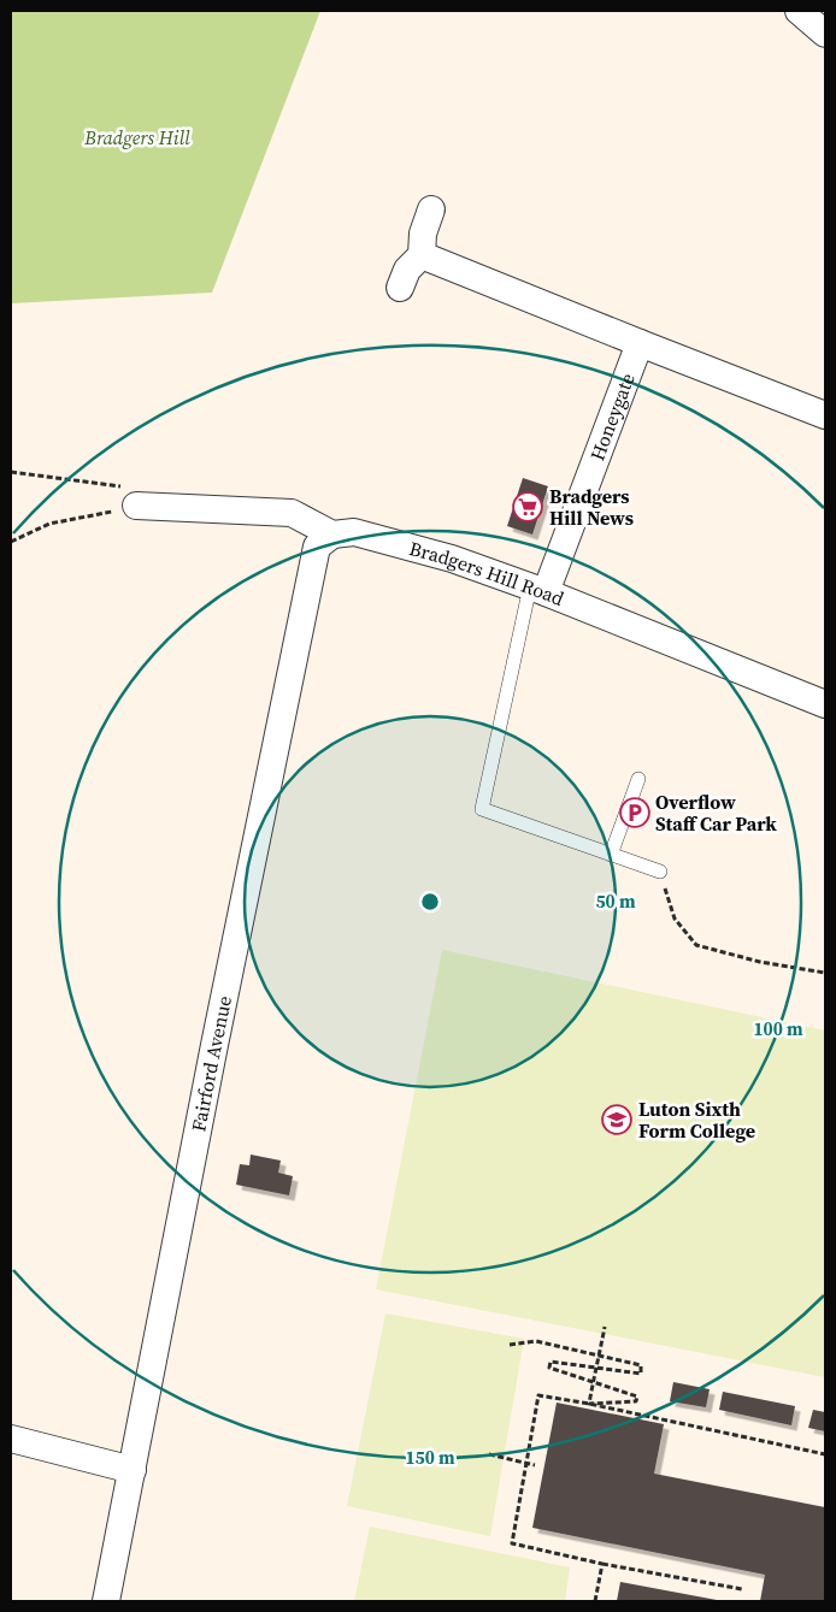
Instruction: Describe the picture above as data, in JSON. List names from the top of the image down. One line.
{"streets":{"street":["Honeygate","Bradgers Hill Road","Fairford Avenue"]},"crossings":[["Honeygate","Bradgers Hill Road"],["Bradgers Hill Road","Fairford Avenue"]],"parks":["Bradgers Hill"],"places":{"supermarket":["Bradgers Hill News"],"parking":["Overflow Staff Car Park"],"school or university":["Luton Sixth Form College"]},"rings":["50 m","100 m","150 m"]}
